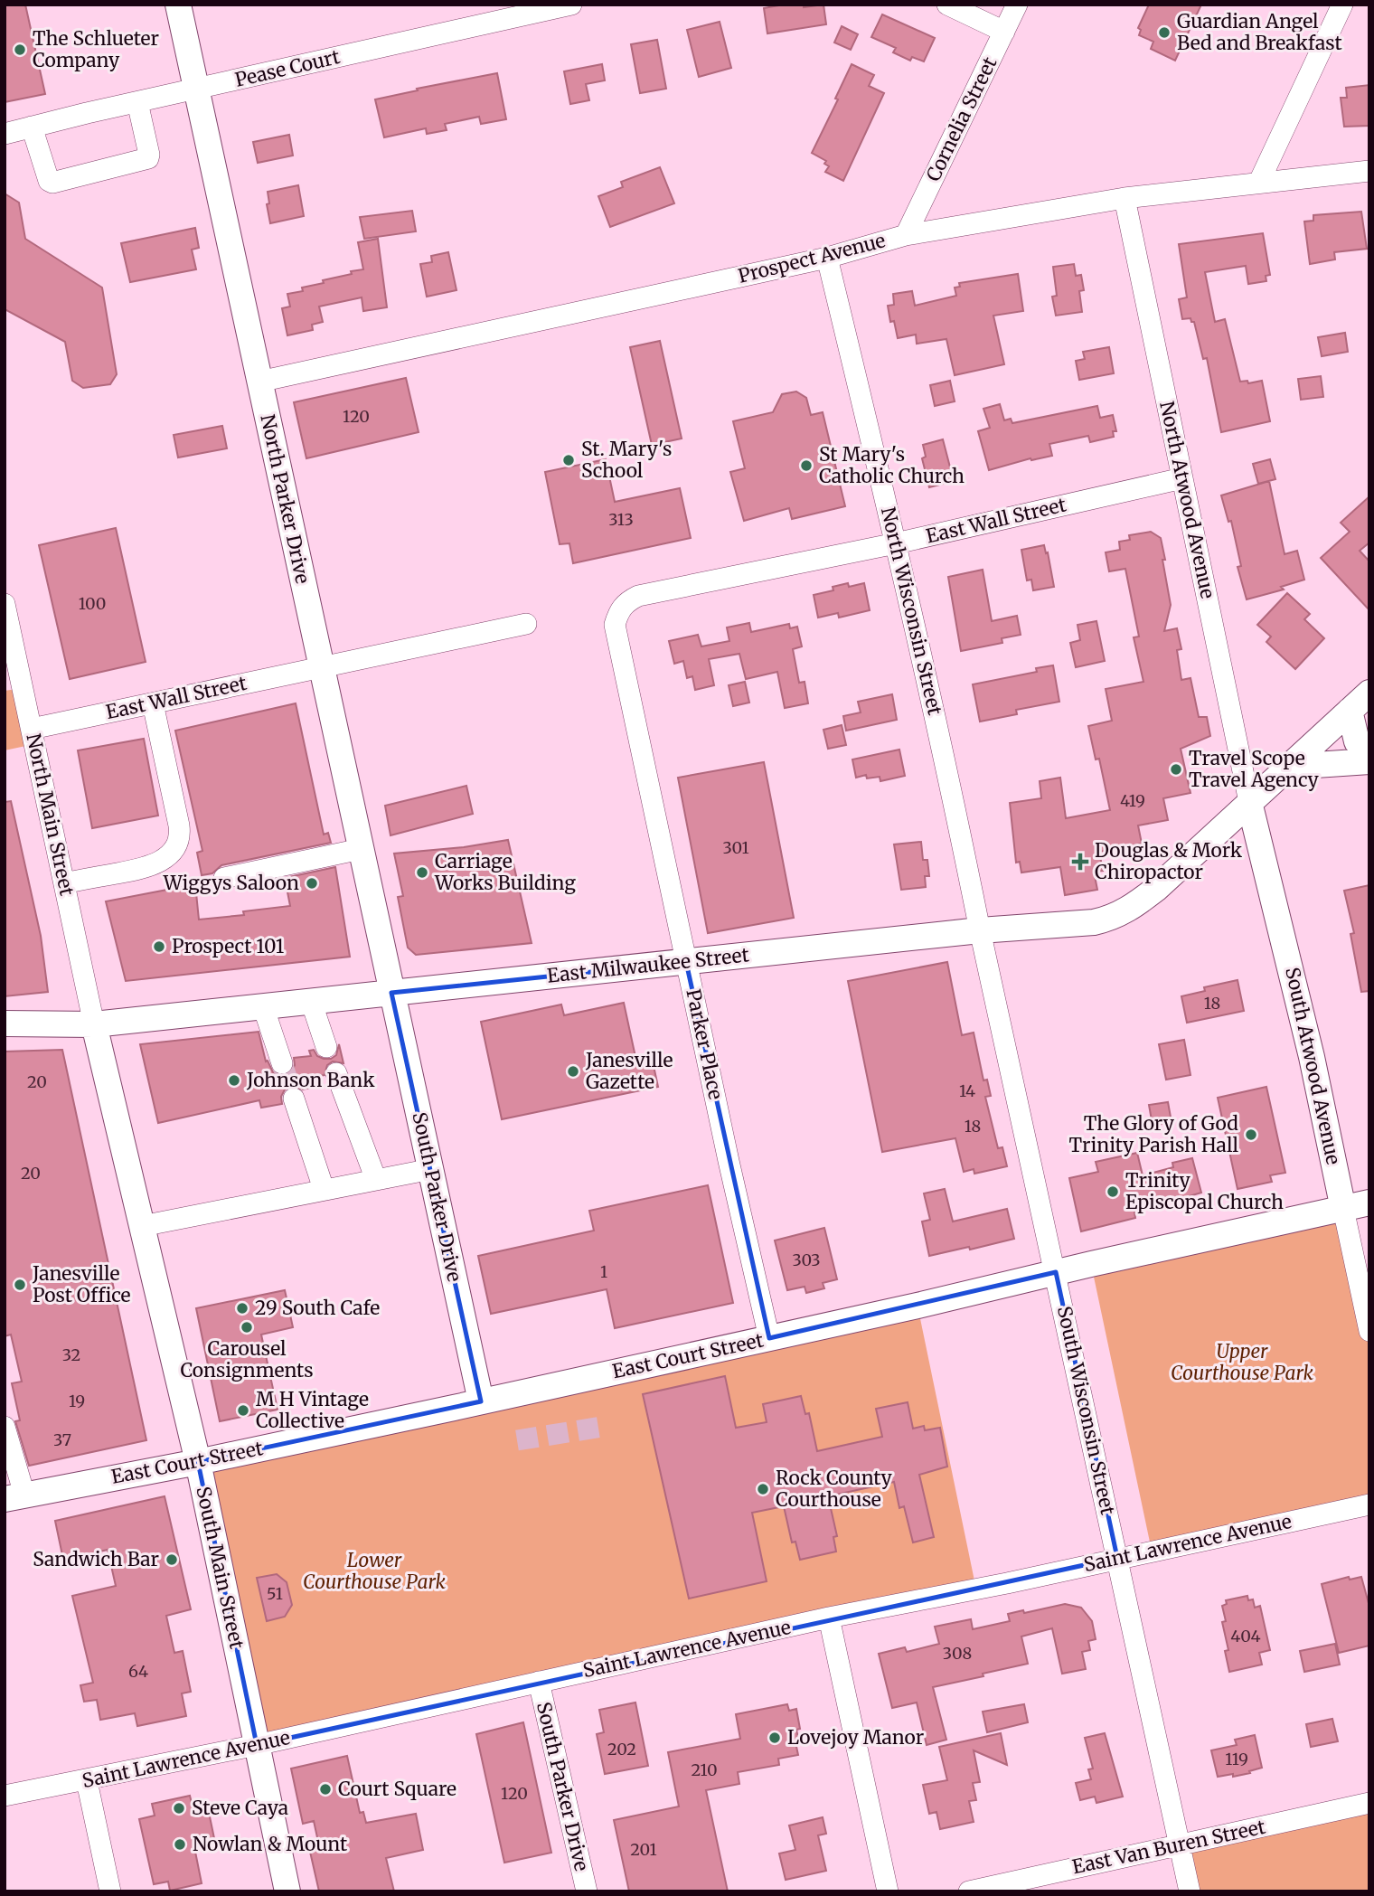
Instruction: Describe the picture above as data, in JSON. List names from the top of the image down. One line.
{"streets":{"main road":["North Parker Drive","East Milwaukee Street","South Atwood Avenue","South Parker Drive","East Court Street","South Main Street"],"street":["Pease Court","Cornelia Street","Prospect Avenue","North Atwood Avenue","East Wall Street","North Wisconsin Street","North Main Street","Parker Place","South Wisconsin Street","Saint Lawrence Avenue","East Van Buren Street"]},"crossings":[["Pease Court","North Parker Drive"],["Cornelia Street","Prospect Avenue"],["Prospect Avenue","North Parker Drive"],["Prospect Avenue","North Atwood Avenue"],["Prospect Avenue","North Wisconsin Street"],["North Parker Drive","East Wall Street"],["North Parker Drive","East Milwaukee Street"],["North Parker Drive","South Parker Drive"],["North Atwood Avenue","East Wall Street"],["North Atwood Avenue","East Milwaukee Street"],["North Atwood Avenue","South Atwood Avenue"],["East Wall Street","North Wisconsin Street"],["East Wall Street","North Main Street"],["East Wall Street","Parker Place"],["North Wisconsin Street","East Milwaukee Street"],["North Wisconsin Street","South Wisconsin Street"],["North Main Street","East Milwaukee Street"],["North Main Street","South Main Street"],["East Milwaukee Street","Parker Place"],["East Milwaukee Street","South Atwood Avenue"],["East Milwaukee Street","South Parker Drive"],["East Milwaukee Street","South Wisconsin Street"],["East Milwaukee Street","South Main Street"],["Parker Place","East Court Street"],["South Atwood Avenue","East Court Street"],["South Parker Drive","East Court Street"],["South Parker Drive","Saint Lawrence Avenue"],["East Court Street","South Wisconsin Street"],["East Court Street","South Main Street"],["South Wisconsin Street","Saint Lawrence Avenue"],["South Wisconsin Street","East Van Buren Street"],["Saint Lawrence Avenue","South Main Street"]],"parks":["Upper Courthouse Park","Lower Courthouse Park"],"places":{"other":["Guardian Angel Bed and Breakfast","The Schlueter Company","St. Mary's School","St Mary's Catholic Church","Travel Scope Travel Agency","Carriage Works Building","Wiggys Saloon","Prospect 101","Janesville Gazette","Johnson Bank","The Glory of God Trinity Parish Hall","Trinity Episcopal Church","Janesville Post Office","29 South Cafe","Carousel Consignments","M H Vintage Collective","Rock County Courthouse","Sandwich Bar","Lovejoy Manor","Court Square","Steve Caya","Nowlan & Mount"],"health":["Douglas & Mork Chiropactor"]},"house_numbers":["120","313","100","419","301","18","20","14","18","20","303","1","32","19","37","51","404","308","64","202","119","210","120","201"]}
